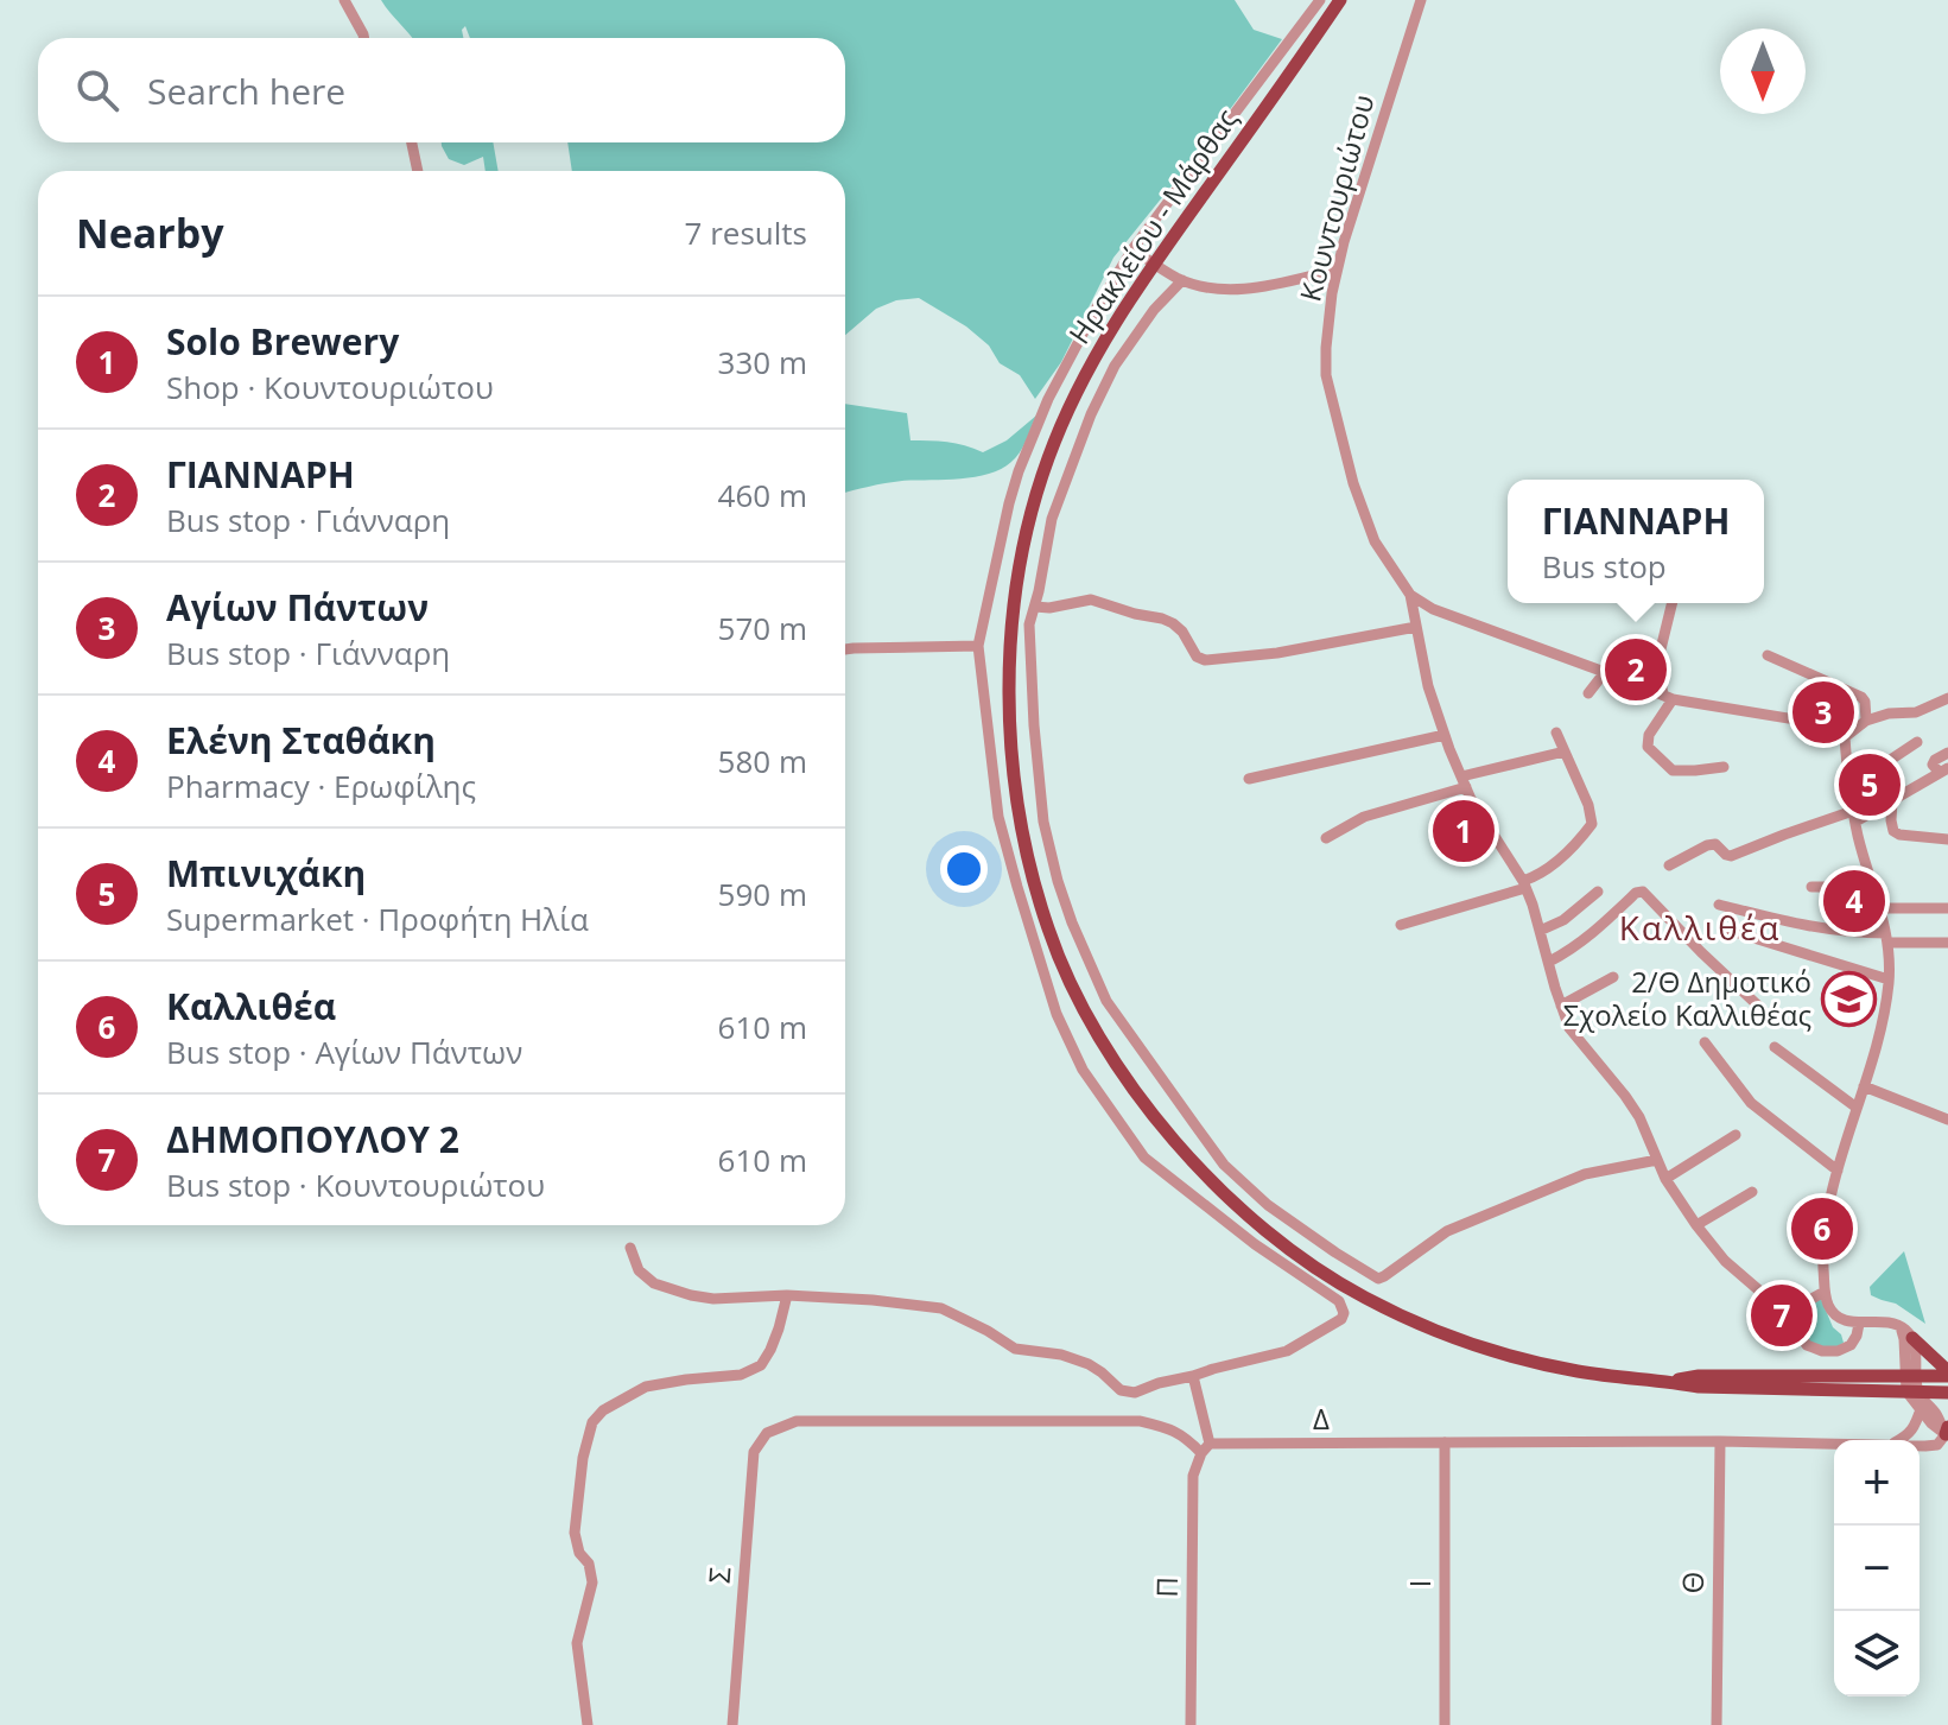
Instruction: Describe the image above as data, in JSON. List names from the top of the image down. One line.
{"streets":{"main road":["Ηρακλείου - Μάρθας"],"street":["Κουντουριώτου","Δ","Σ","Θ","Ι","Π"]},"crossings":[["Δ","Σ"],["Δ","Θ"],["Δ","Ι"],["Δ","Π"],["Σ","Π"]],"districts":["Καλλιθέα"],"places":{"school or university":["2/Θ Δημοτικό Σχολείο Καλλιθέας"]},"north":"bottom","page":{"search":"Search here","heading":["Nearby","7 results"],"list":[{"mark":"1","name":"Solo Brewery","note":"Shop · Κουντουριώτου","value":"330 m"},{"mark":"2","name":"ΓΙΑΝΝΑΡΗ","note":"Bus stop · Γιάνναρη","value":"460 m"},{"mark":"3","name":"Αγίων Πάντων","note":"Bus stop · Γιάνναρη","value":"570 m"},{"mark":"4","name":"Ελένη Σταθάκη","note":"Pharmacy · Ερωφίλης","value":"580 m"},{"mark":"5","name":"Μπινιχάκη","note":"Supermarket · Προφήτη Ηλία","value":"590 m"},{"mark":"6","name":"Καλλιθέα","note":"Bus stop · Αγίων Πάντων","value":"610 m"},{"mark":"7","name":"ΔΗΜΟΠΟΥΛΟΥ 2","note":"Bus stop · Κουντουριώτου","value":"610 m"}],"popup":["ΓΙΑΝΝΑΡΗ","Bus stop"],"pins":["2","3","5","1","4","6","7"],"map_buttons":["+","−"]}}
